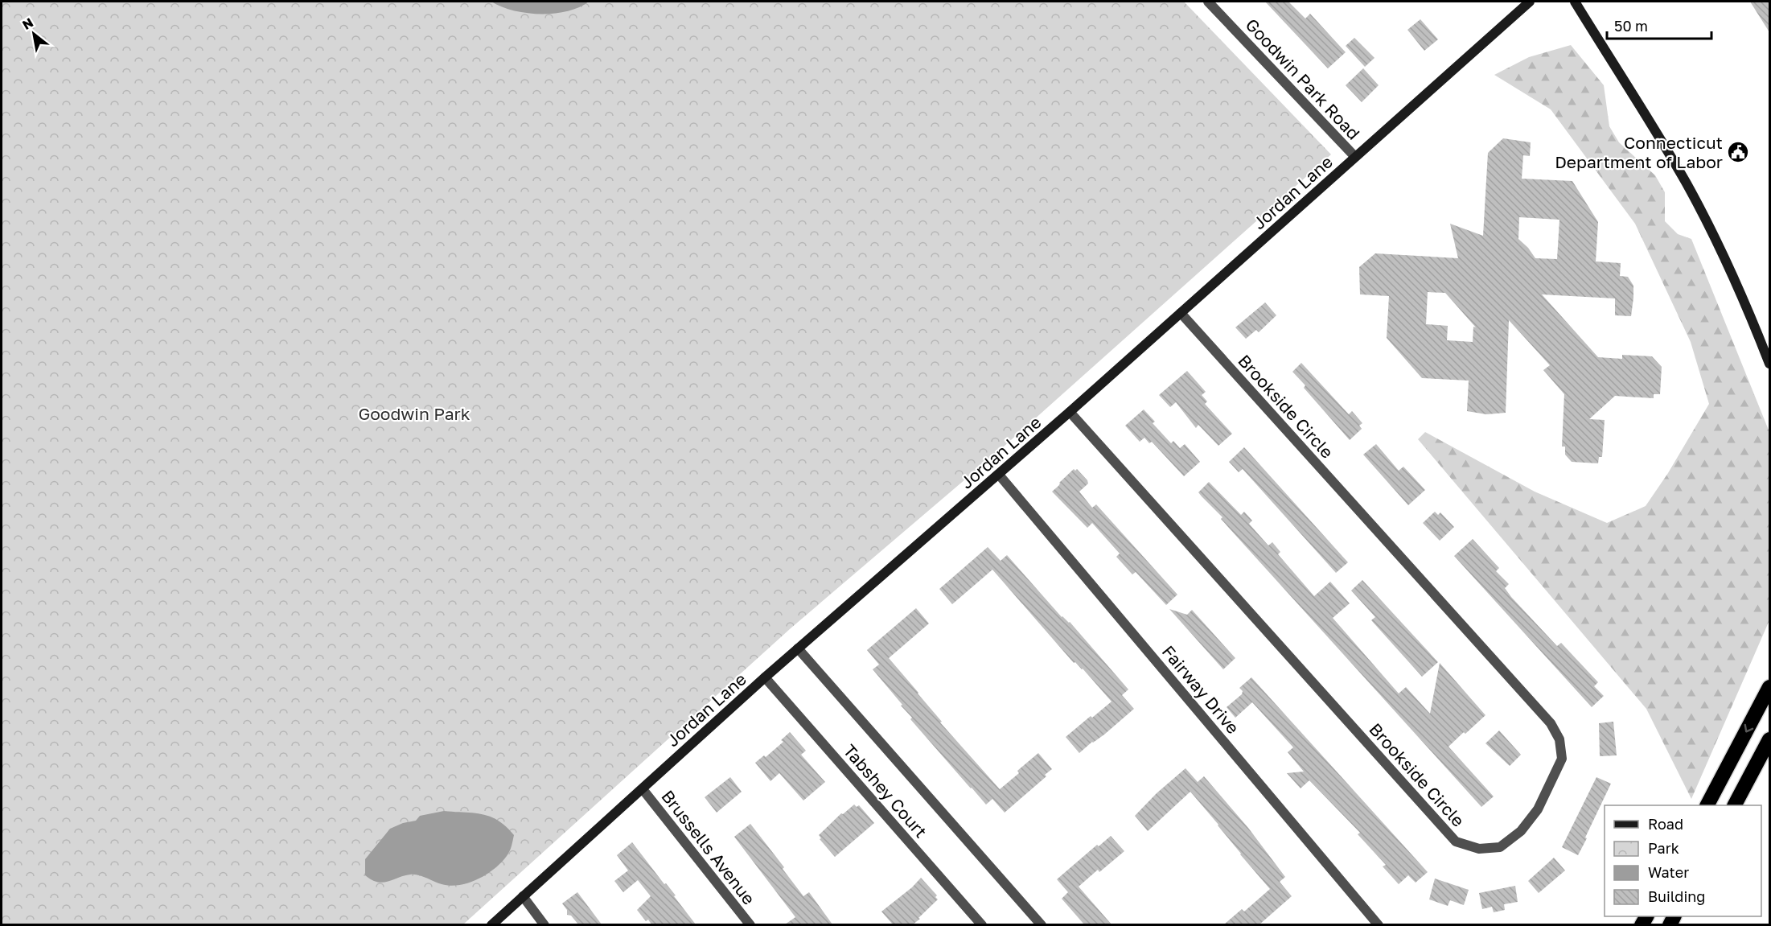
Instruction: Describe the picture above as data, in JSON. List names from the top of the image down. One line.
{"streets":{"main road":["Jordan Lane"],"street":["Goodwin Park Road","Brookside Circle","Fairway Drive","Tabshey Court","Brussells Avenue"]},"crossings":[["Goodwin Park Road","Jordan Lane"],["Jordan Lane","Brookside Circle"],["Jordan Lane","Fairway Drive"],["Jordan Lane","Tabshey Court"],["Jordan Lane","Brussells Avenue"]],"parks":["Goodwin Park"],"places":{"public building":["Connecticut Department of Labor"]},"legend":["Road","Park","Water","Building"],"scale_bar":"50 m","north":"top left"}
